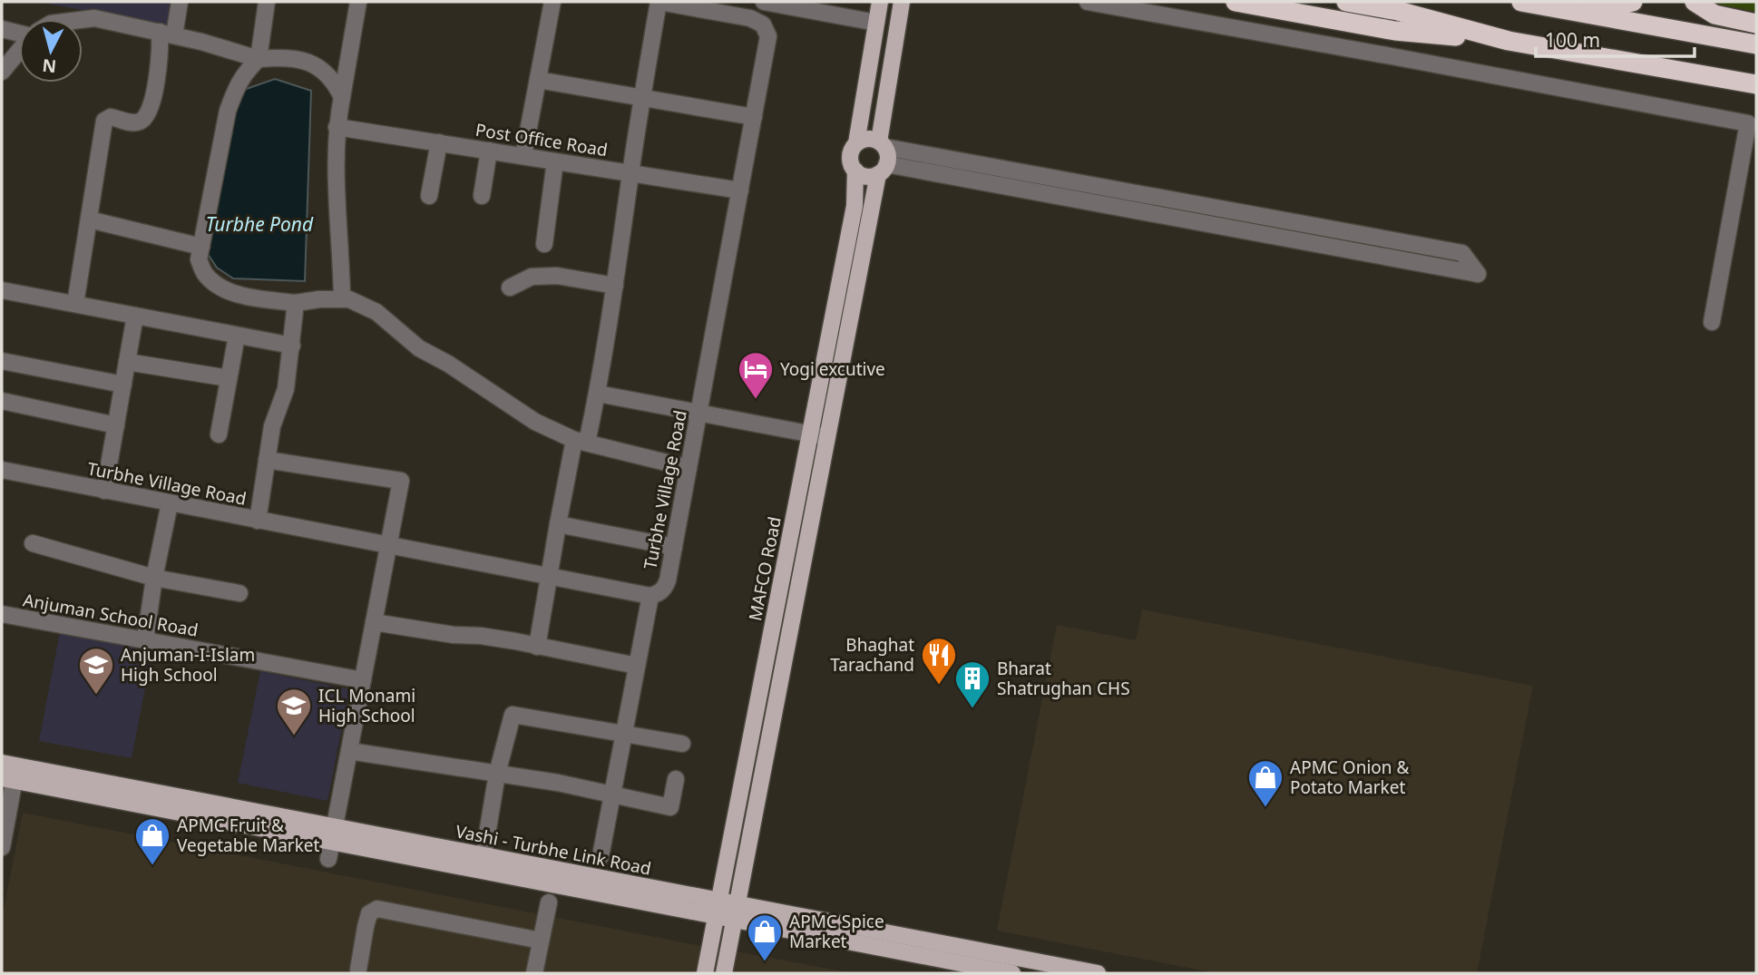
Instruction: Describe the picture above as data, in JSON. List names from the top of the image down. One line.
{"streets":{"main road":["MAFCO Road","Vashi - Turbhe Link Road"],"street":["Post Office Road","Turbhe Village Road","Anjuman School Road"]},"crossings":[["Post Office Road","Turbhe Village Road"],["MAFCO Road","Vashi - Turbhe Link Road"]],"water":["Turbhe Pond"],"places":{"hotel":["Yogi excutive"],"restaurant":["Bhaghat Tarachand"],"school or university":["Anjuman-I-Islam High School","ICL Monami High School"],"building":["Bharat Shatrughan CHS"],"shop":["APMC Onion & Potato Market","APMC Fruit & Vegetable Market","APMC Spice Market"]},"scale_bar":"100 m","north":"bottom"}
